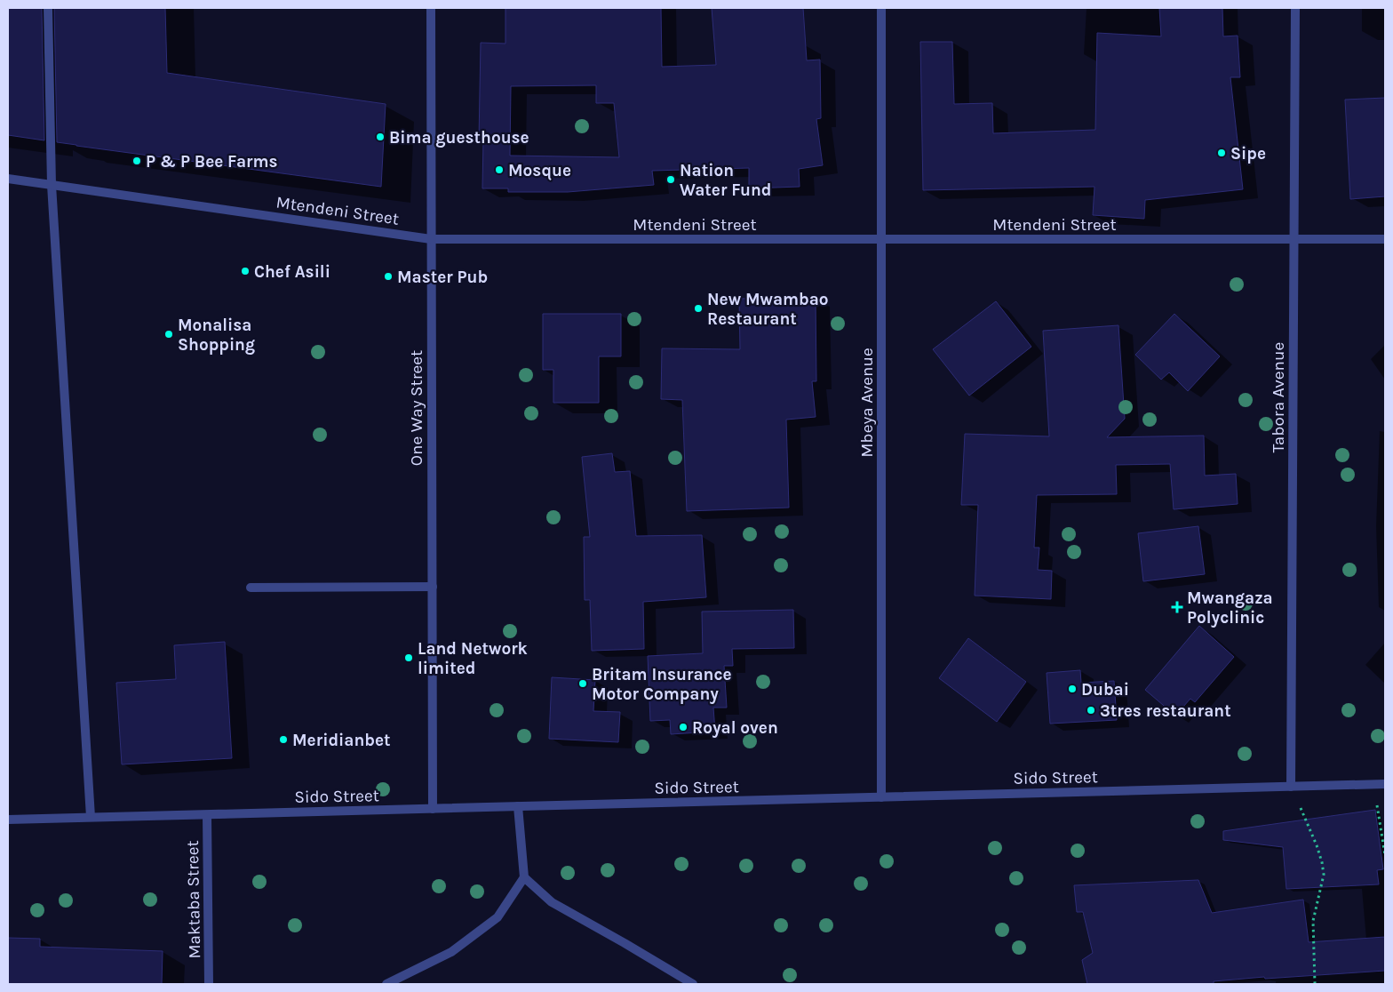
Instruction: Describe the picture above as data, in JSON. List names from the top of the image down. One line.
{"streets":{"street":["Mtendeni Street","Tabora Avenue","Mbeya Avenue","One Way Street","Sido Street","Maktaba Street"]},"crossings":[["Mtendeni Street","Tabora Avenue"],["Mtendeni Street","Mbeya Avenue"],["Mtendeni Street","One Way Street"],["Tabora Avenue","Sido Street"],["Mbeya Avenue","Sido Street"],["One Way Street","Sido Street"],["Sido Street","Maktaba Street"]],"places":{"other":["Bima guesthouse","Sipe","P & P Bee Farms","Mosque","Nation Water Fund","Chef Asili","Master Pub","New Mwambao Restaurant","Monalisa Shopping","Land Network limited","Britam Insurance Motor Company","Dubai","3tres restaurant","Royal oven","Meridianbet"],"health":["Mwangaza Polyclinic"]}}
